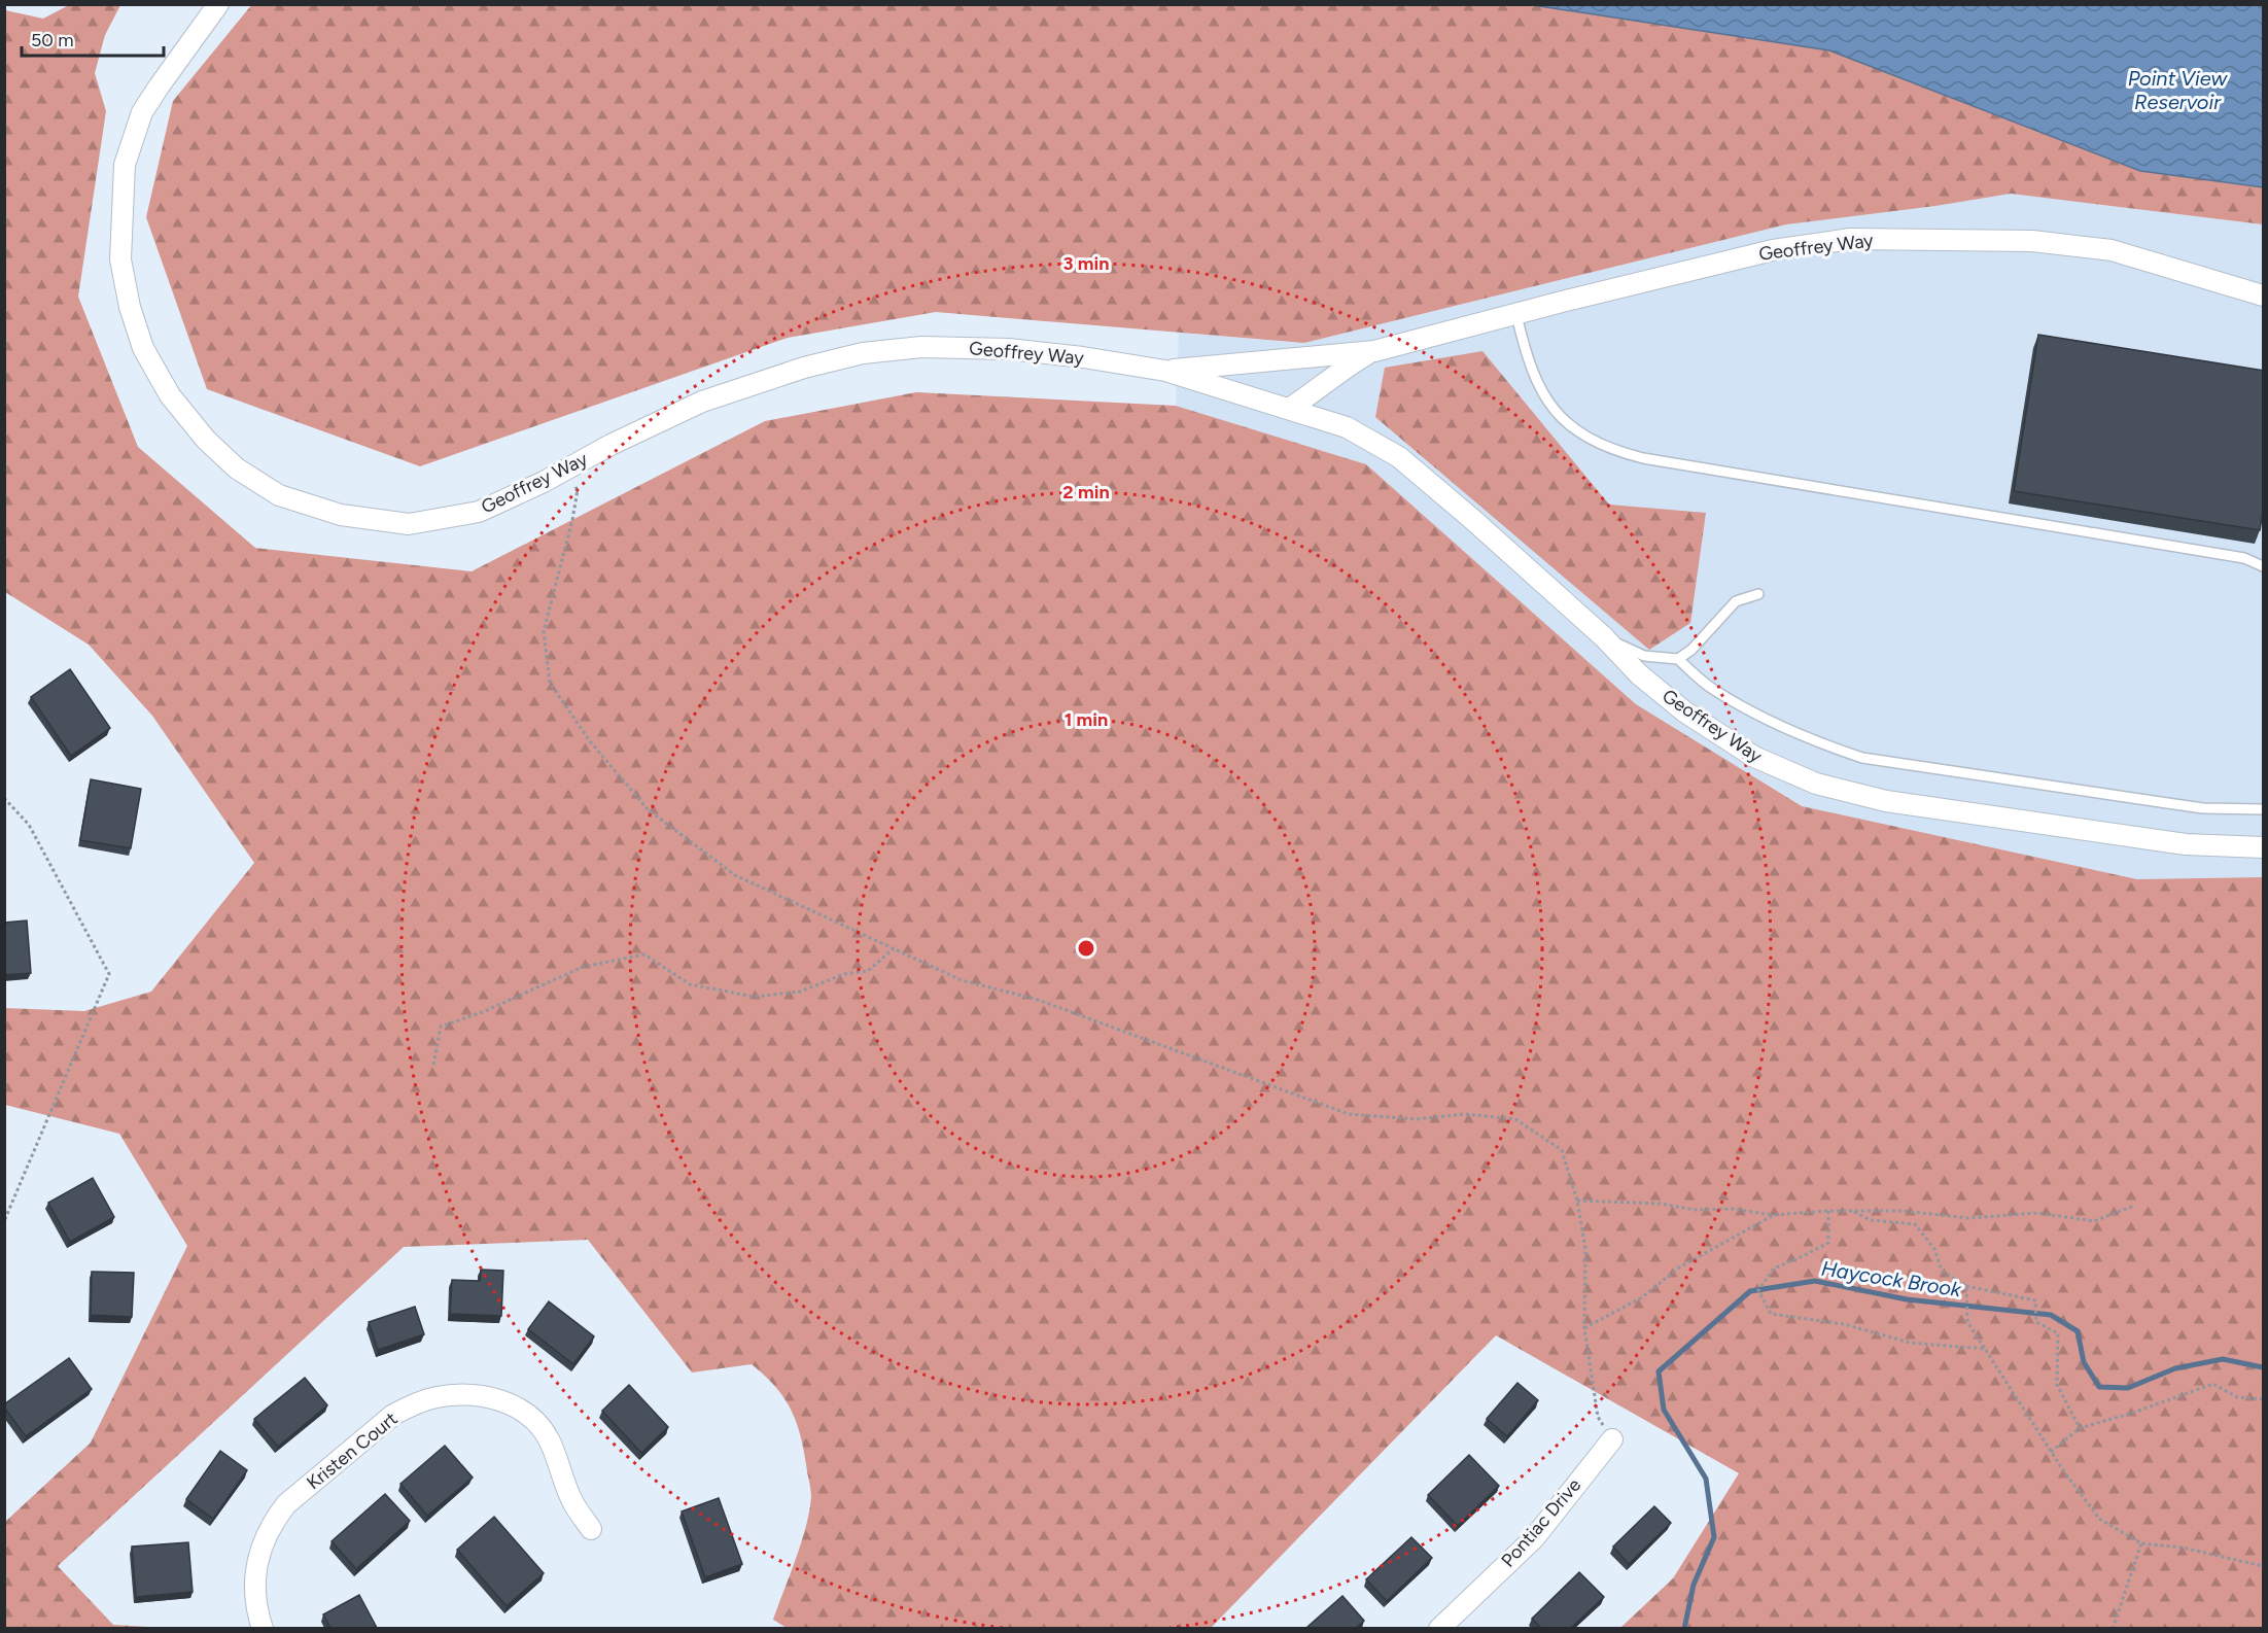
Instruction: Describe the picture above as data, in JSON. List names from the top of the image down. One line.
{"streets":{"street":["Geoffrey Way","Kristen Court","Pontiac Drive"]},"water":["Point View Reservoir","Haycock Brook"],"scale_bar":"50 m","rings":["3 min","2 min","1 min"]}
